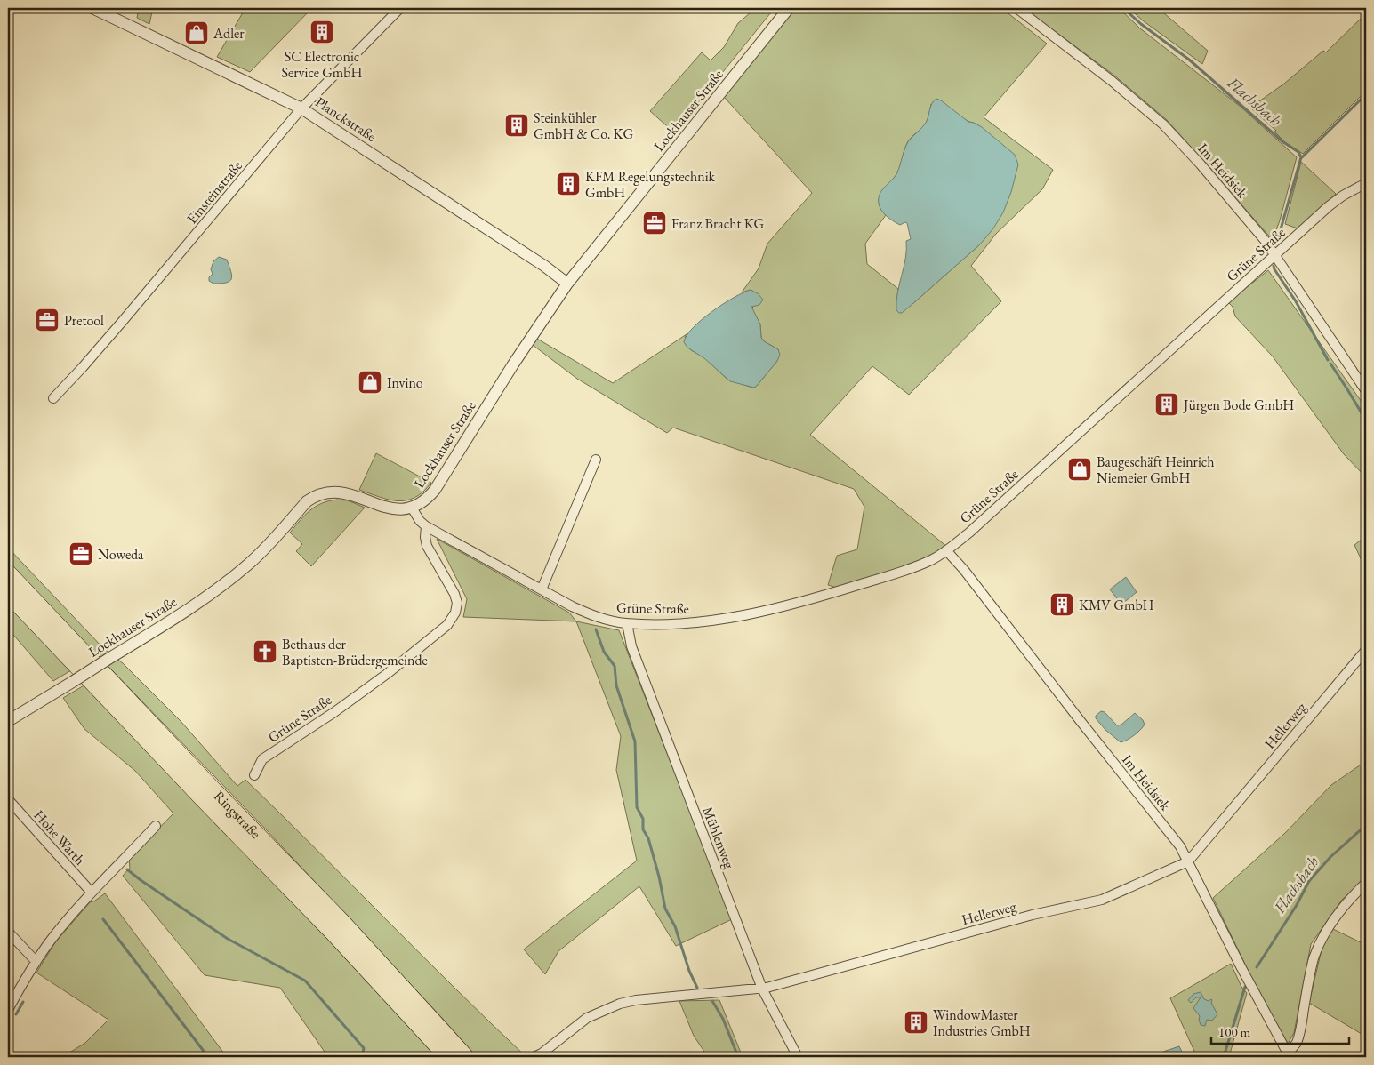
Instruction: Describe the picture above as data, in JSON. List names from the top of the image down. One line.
{"streets":{"highway":["Ringstraße"],"street":["Lockhauser Straße","Planckstraße","Im Heidsiek","Einsteinstraße","Grüne Straße","Hellerweg","Hohe Warth","Mühlenweg"]},"crossings":[["Lockhauser Straße","Planckstraße"],["Lockhauser Straße","Grüne Straße"],["Planckstraße","Einsteinstraße"],["Im Heidsiek","Grüne Straße"],["Im Heidsiek","Hellerweg"],["Grüne Straße","Mühlenweg"],["Hellerweg","Mühlenweg"]],"water":["Flachsbach"],"places":{"building":["SC Electronic Service GmbH","Steinkühler GmbH & Co. KG","KFM Regelungstechnik GmbH","Jürgen Bode GmbH","KMV GmbH","WindowMaster Industries GmbH"],"shop":["Adler","Invino","Baugeschäft Heinrich Niemeier GmbH"],"office":["Franz Bracht KG","Pretool","Noweda"],"church":["Bethaus der Baptisten-Brüdergemeinde"]},"scale_bar":"100 m"}
